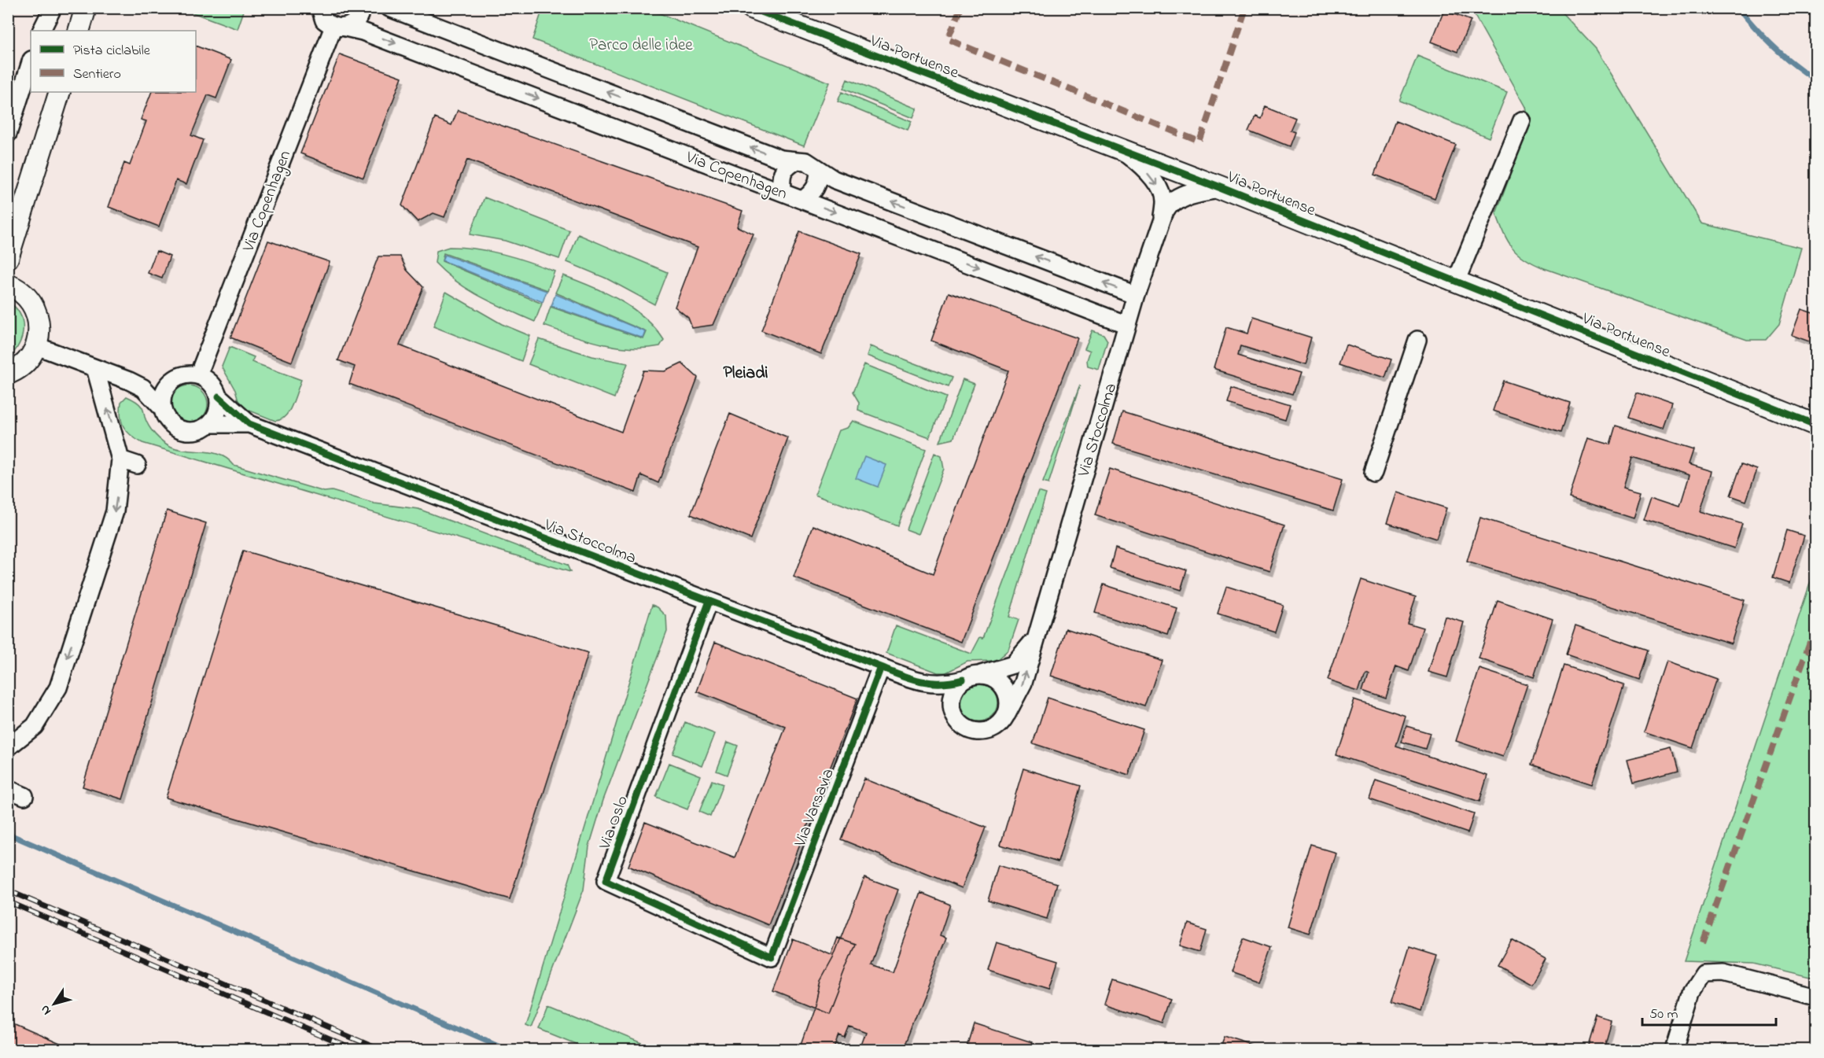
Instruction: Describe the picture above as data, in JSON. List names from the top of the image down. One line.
{"streets":{"street":["Via Portuense","Via Copenhagen","Via Stoccolma","Via Varsavia","Via Oslo"]},"crossings":[["Via Portuense","Via Stoccolma"],["Via Copenhagen","Via Stoccolma"],["Via Stoccolma","Via Varsavia"],["Via Stoccolma","Via Oslo"],["Via Varsavia","Via Oslo"]],"districts":["Pleiadi"],"parks":["Parco delle idee"],"legend":["Pista ciclabile","Sentiero"],"scale_bar":"50 m","north":"bottom left"}
